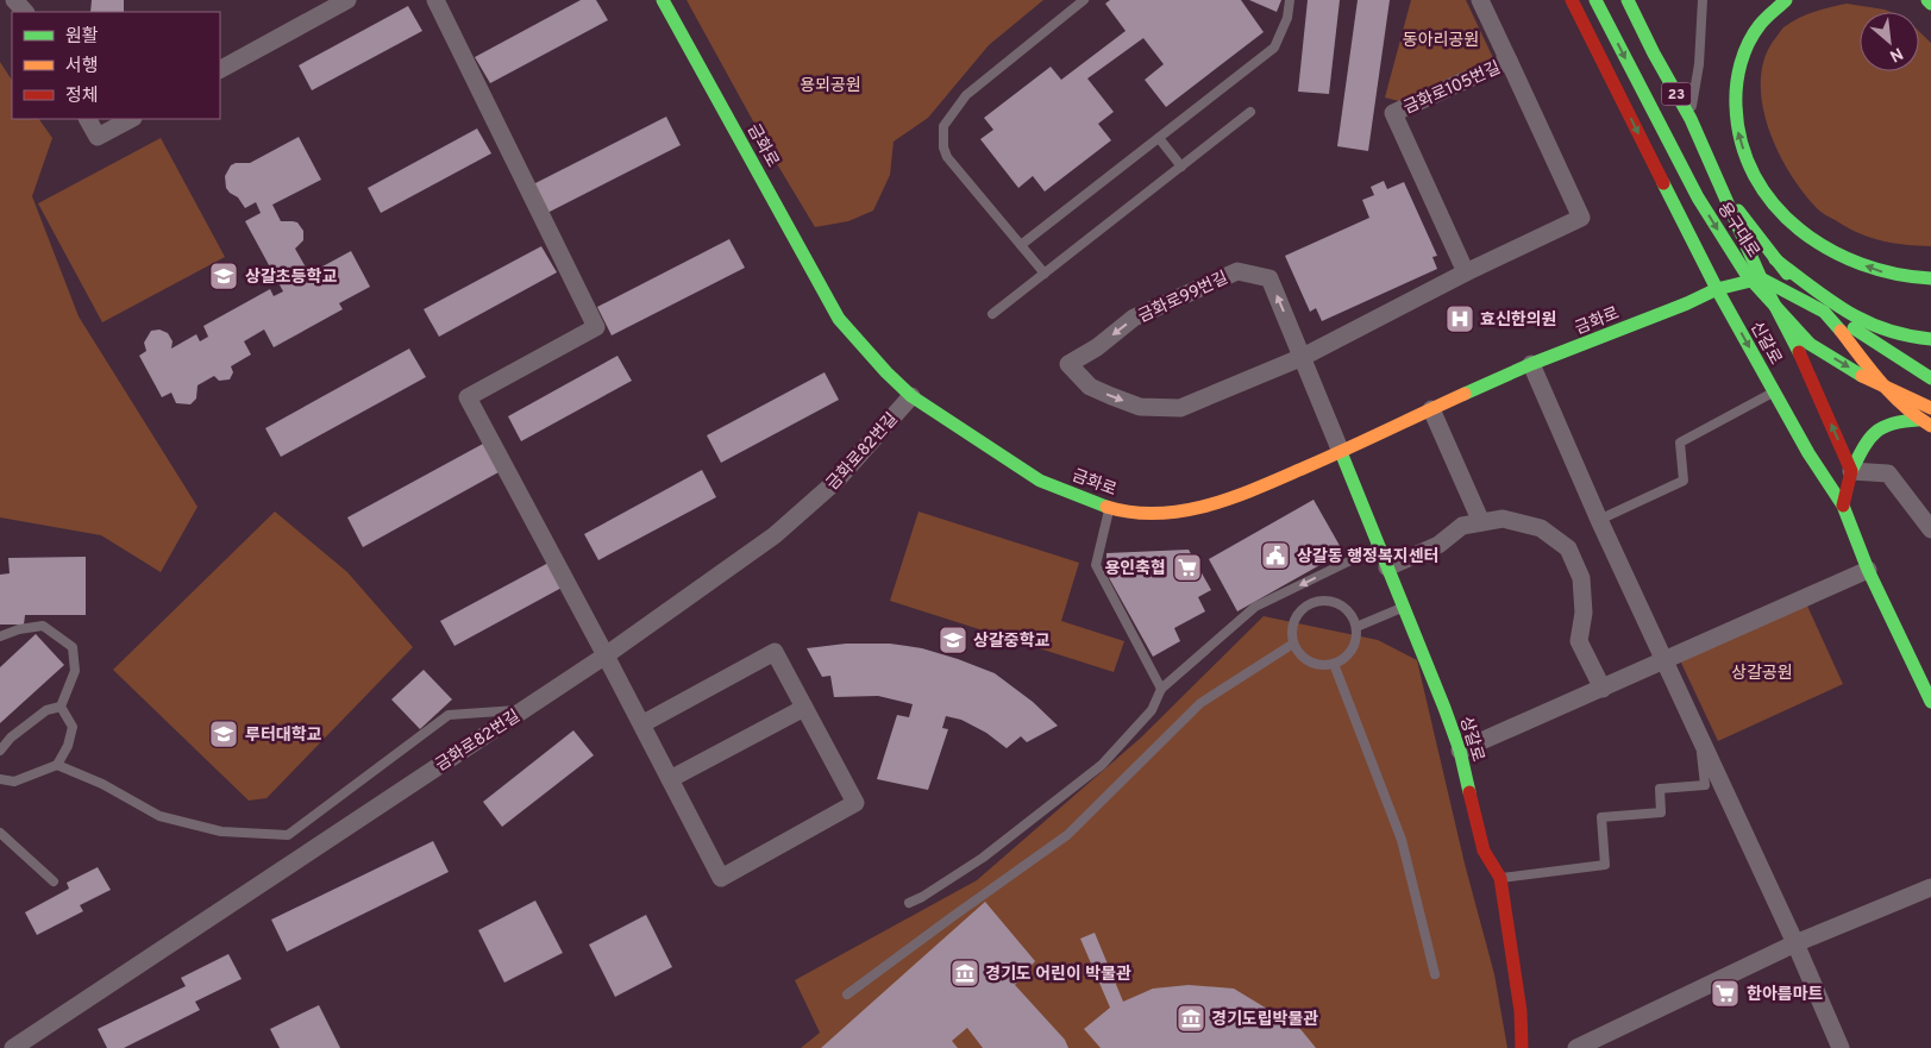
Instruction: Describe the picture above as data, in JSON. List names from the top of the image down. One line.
{"streets":{"main road":["23","금화로","용구대로","신갈로","상갈로"],"street":["금화로105번길","금화로99번길","금화로82번길"]},"crossings":[["금화로","금화로99번길"],["금화로","신갈로"],["금화로","금화로82번길"],["금화로","상갈로"],["금화로99번길","상갈로"]],"parks":["동아리공원","용뫼공원","상갈공원"],"places":{"school or university":["상갈초등학교","상갈중학교","루터대학교"],"hospital":["효신한의원"],"public building":["상갈동 행정복지센터"],"supermarket":["용인축협","한아름마트"],"museum":["경기도 어린이 박물관","경기도립박물관"]},"legend":["원활","서행","정체"],"north":"bottom right"}
